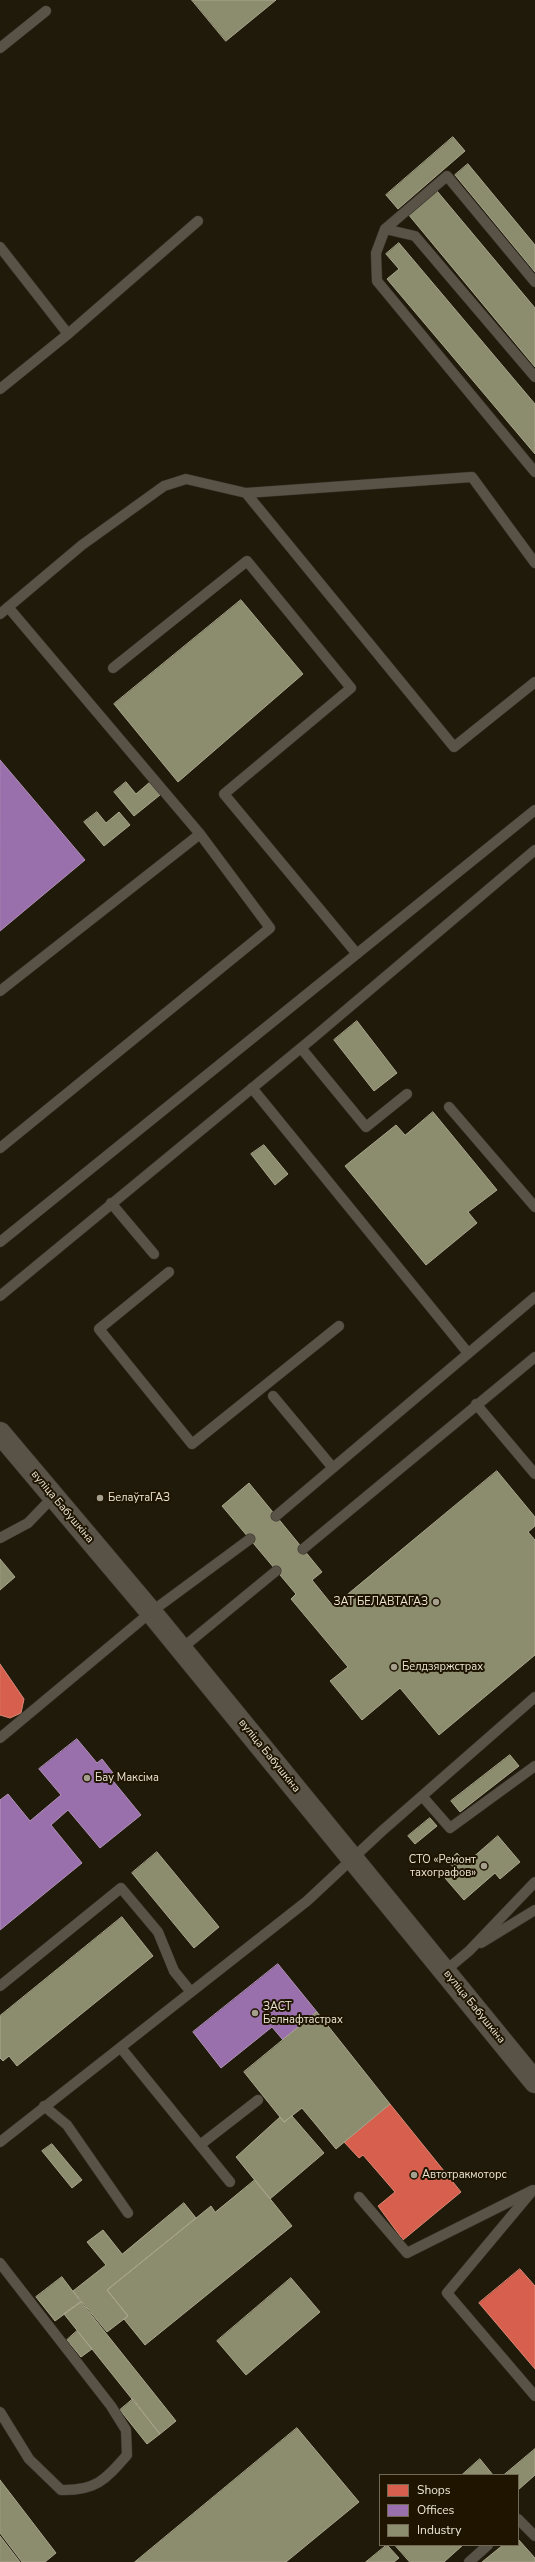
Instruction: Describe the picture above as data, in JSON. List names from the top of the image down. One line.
{"streets":{"street":["вуліца Бабушкіна"]},"places":["БелаўтаГАЗ","ЗАТ БЕЛАВТАГАЗ","Белдзяржстрах","Бау Максіма","СТО «Ремонт тахографов»","ЗАСТ Белнафтастрах","Автотракмоторс"],"legend":["Shops","Offices","Industry"]}
